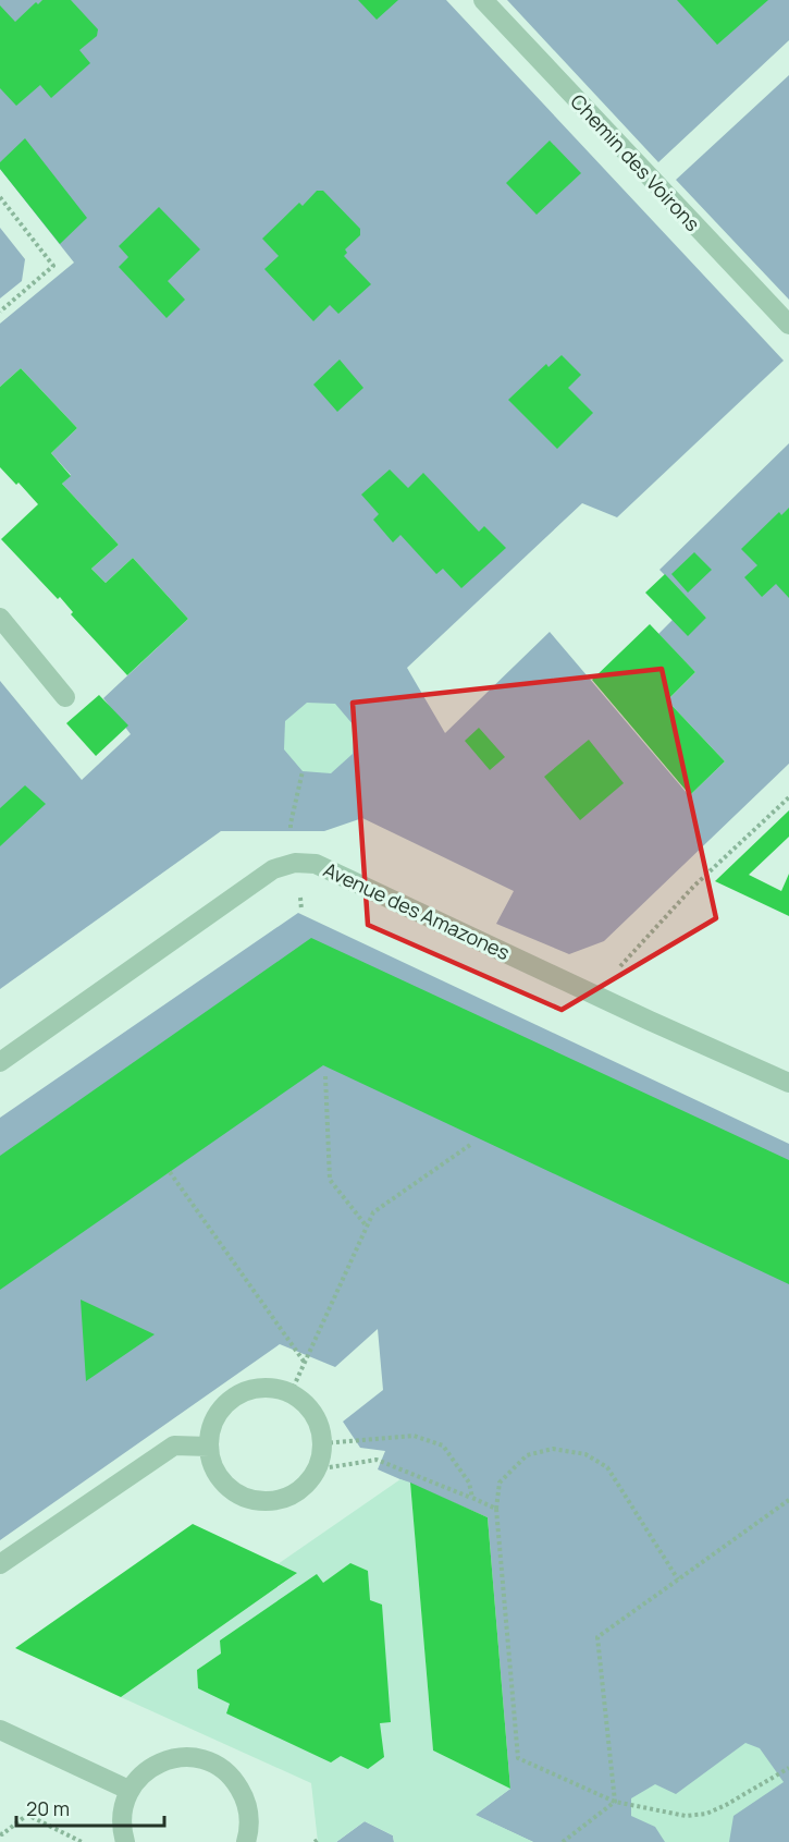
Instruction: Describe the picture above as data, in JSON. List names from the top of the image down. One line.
{"streets":{"street":["Chemin des Voirons","Avenue des Amazones"]},"scale_bar":"20 m"}
